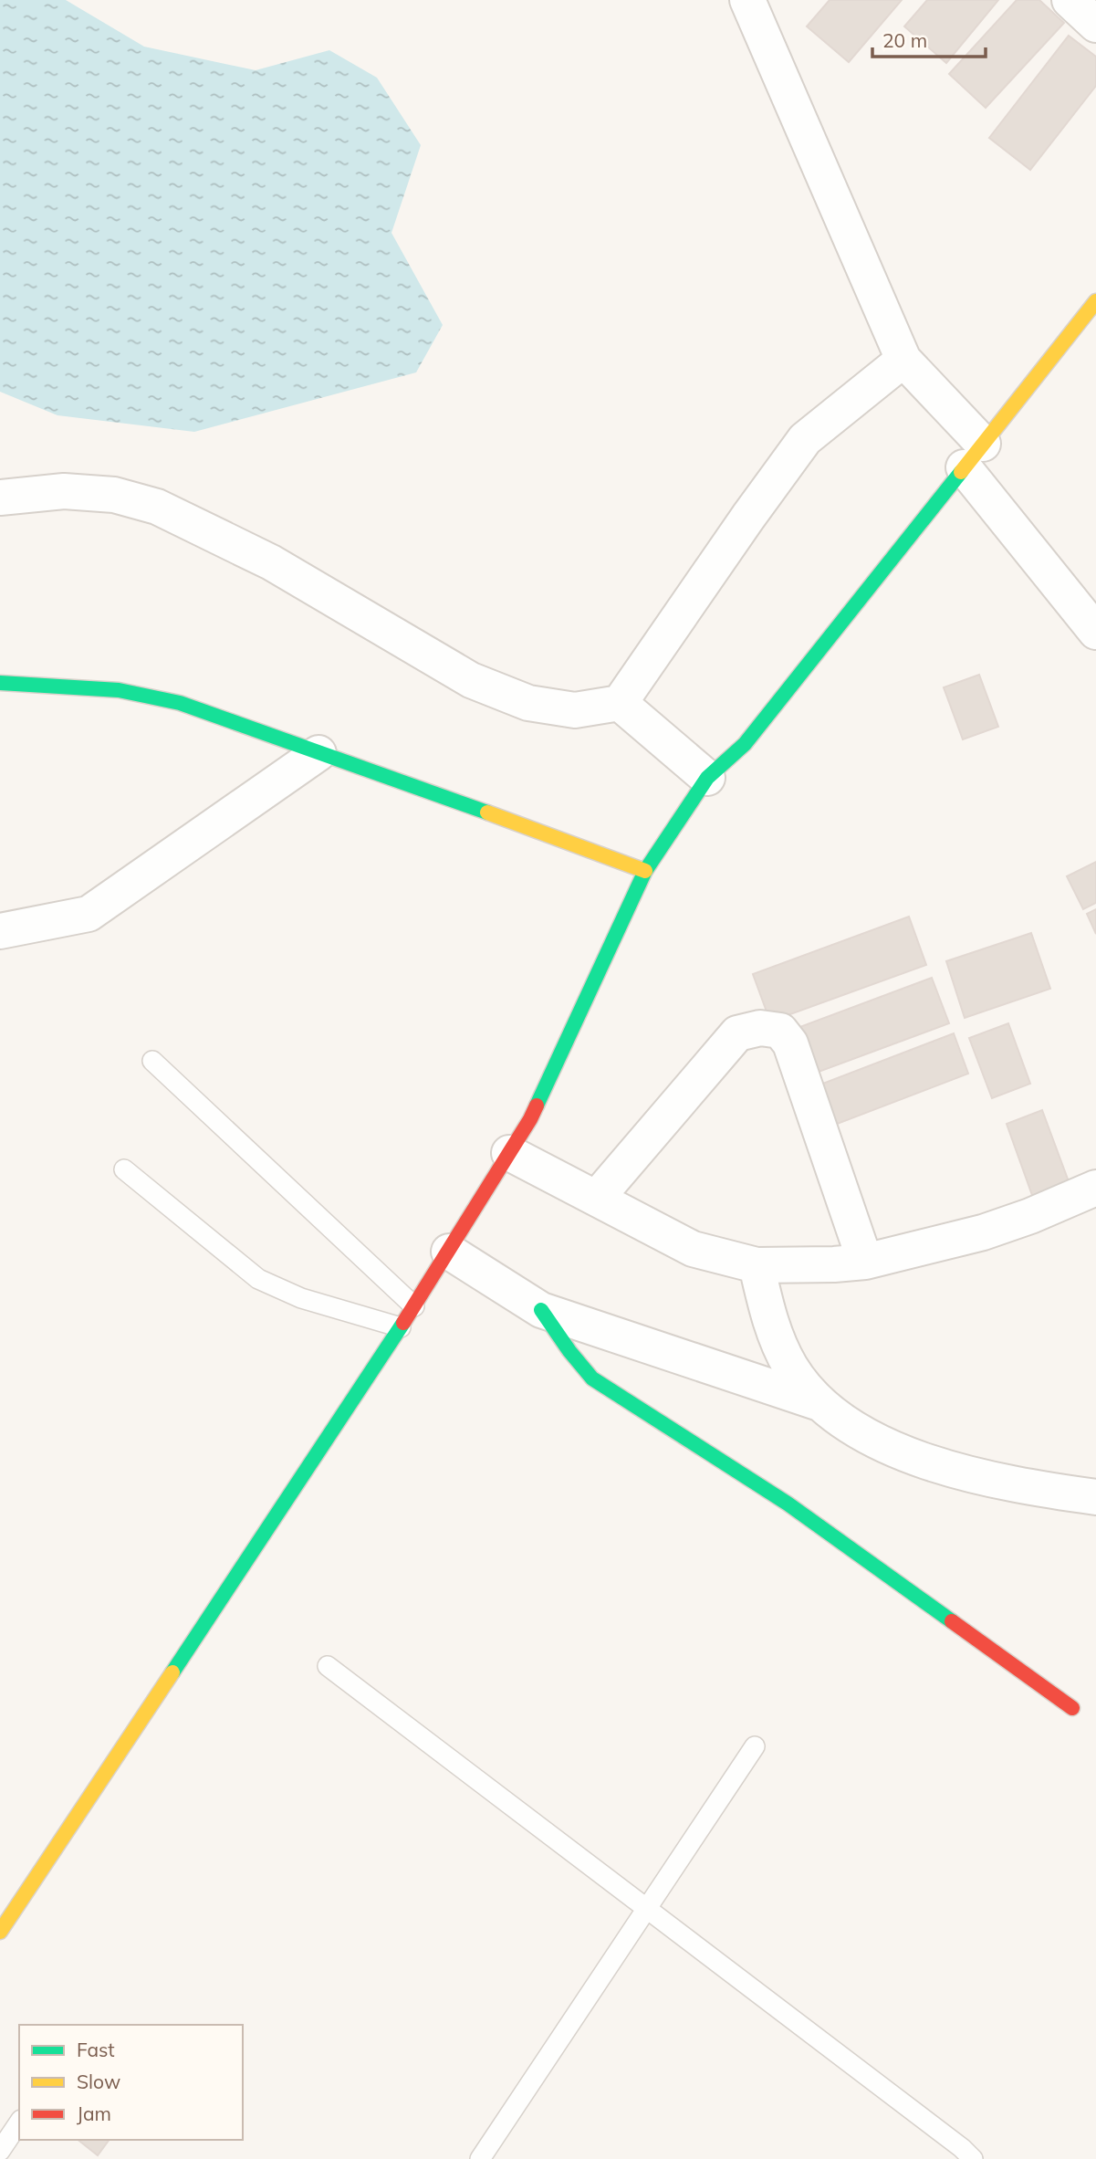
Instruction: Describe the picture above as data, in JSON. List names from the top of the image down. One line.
{"legend":["Fast","Slow","Jam"],"scale_bar":"20 m"}
